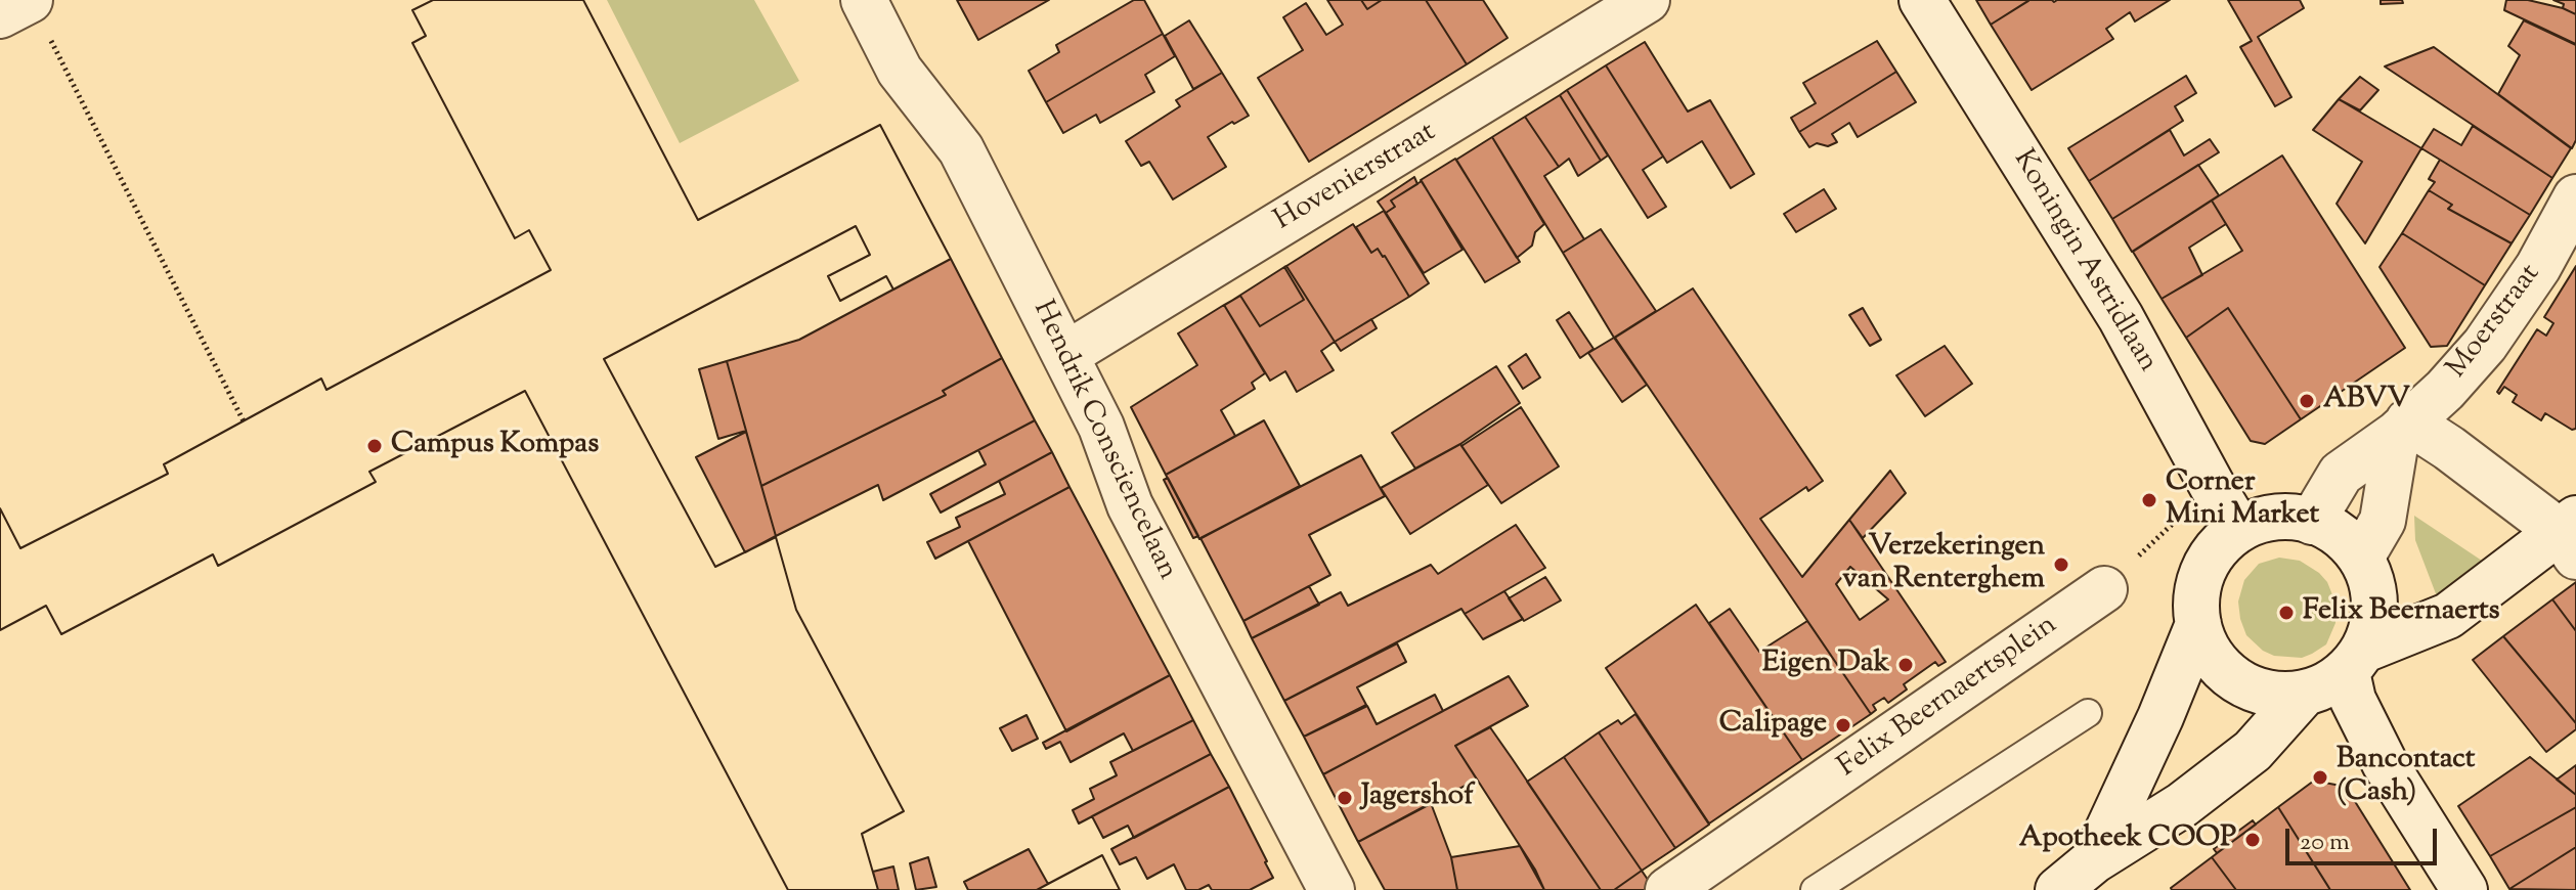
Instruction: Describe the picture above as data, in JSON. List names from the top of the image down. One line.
{"streets":{"street":["Hovenierstraat","Koningin Astridlaan","Moerstraat","Hendrik Consciencelaan","Felix Beernaertsplein"]},"crossings":[["Hovenierstraat","Hendrik Consciencelaan"],["Koningin Astridlaan","Moerstraat"]],"places":["ABVV","Campus Kompas","Corner Mini Market","Verzekeringen van Renterghem","Felix Beernaerts","Eigen Dak","Calipage","Bancontact (Cash)","Jagershof","Apotheek COOP"],"scale_bar":"20 m"}
